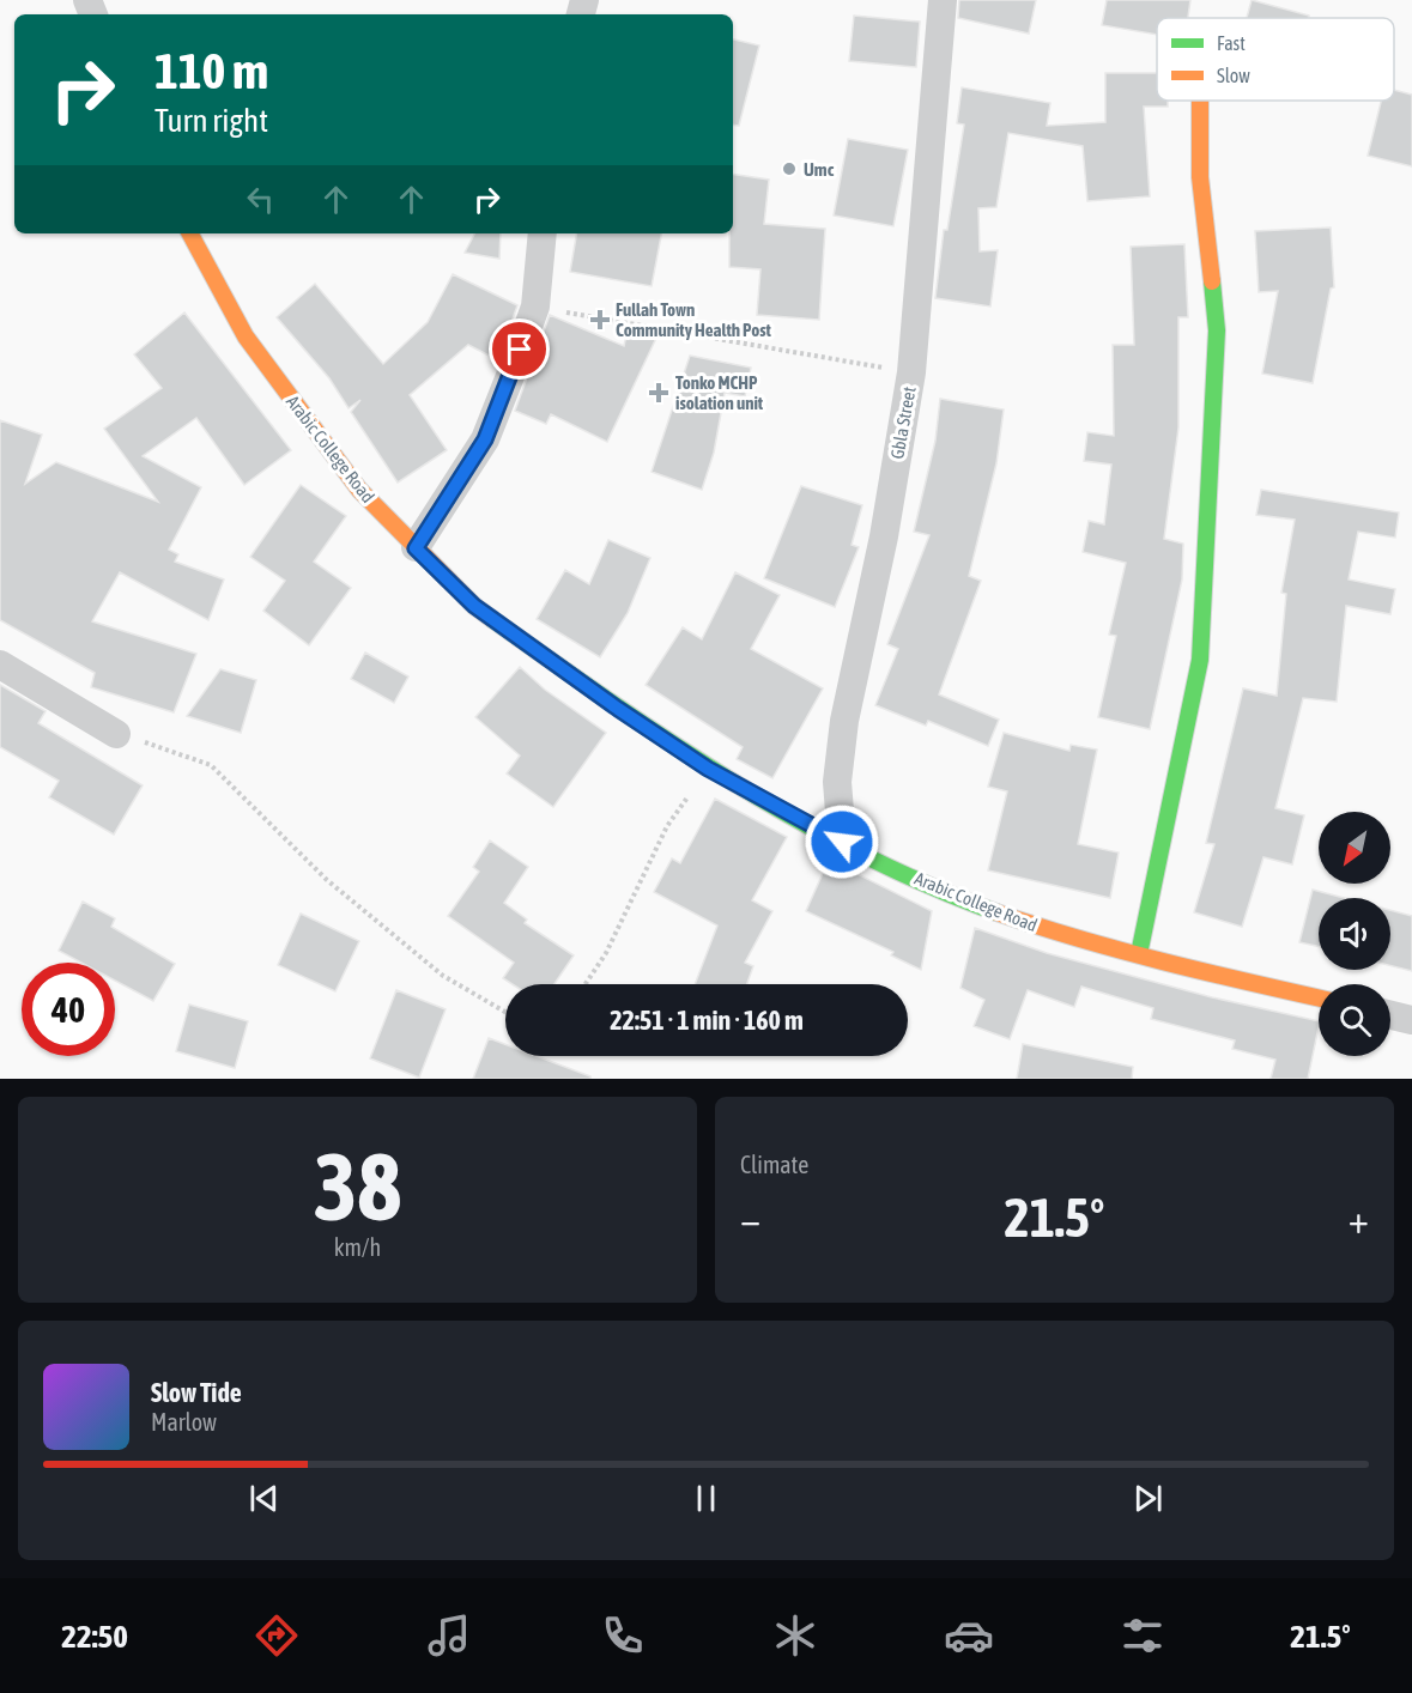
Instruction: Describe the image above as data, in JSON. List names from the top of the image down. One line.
{"streets":{"street":["Gbla Street","Arabic College Road"]},"crossings":[["Gbla Street","Arabic College Road"]],"places":{"other":["Umc"],"health":["Fullah Town Community Health Post","Tonko MCHP isolation unit"]},"legend":["Fast","Slow"],"north":"bottom left","page":{"turn":["110 m","Turn right"],"limit":"40","trip":"22:51 · 1 min · 160 m","tile":[["38","km/h"],"Climate"],"heat":["−","21.5°","+"],"song":["Slow Tide","Marlow"],"tabs":["22:50","21.5°"]}}
